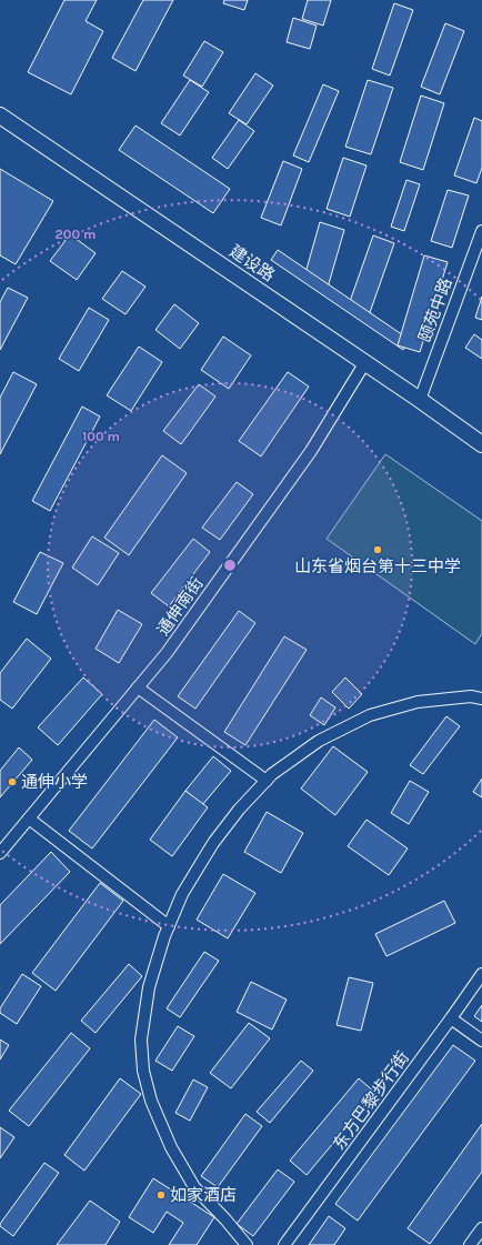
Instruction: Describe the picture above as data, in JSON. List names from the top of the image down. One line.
{"streets":{"street":["建设路","颐苑中路","通伸南街","东方巴黎步行街"]},"crossings":[["建设路","颐苑中路"],["建设路","通伸南街"]],"places":["山东省烟台第十三中学","通伸小学","如家酒店"],"rings":["200 m","100 m"]}
